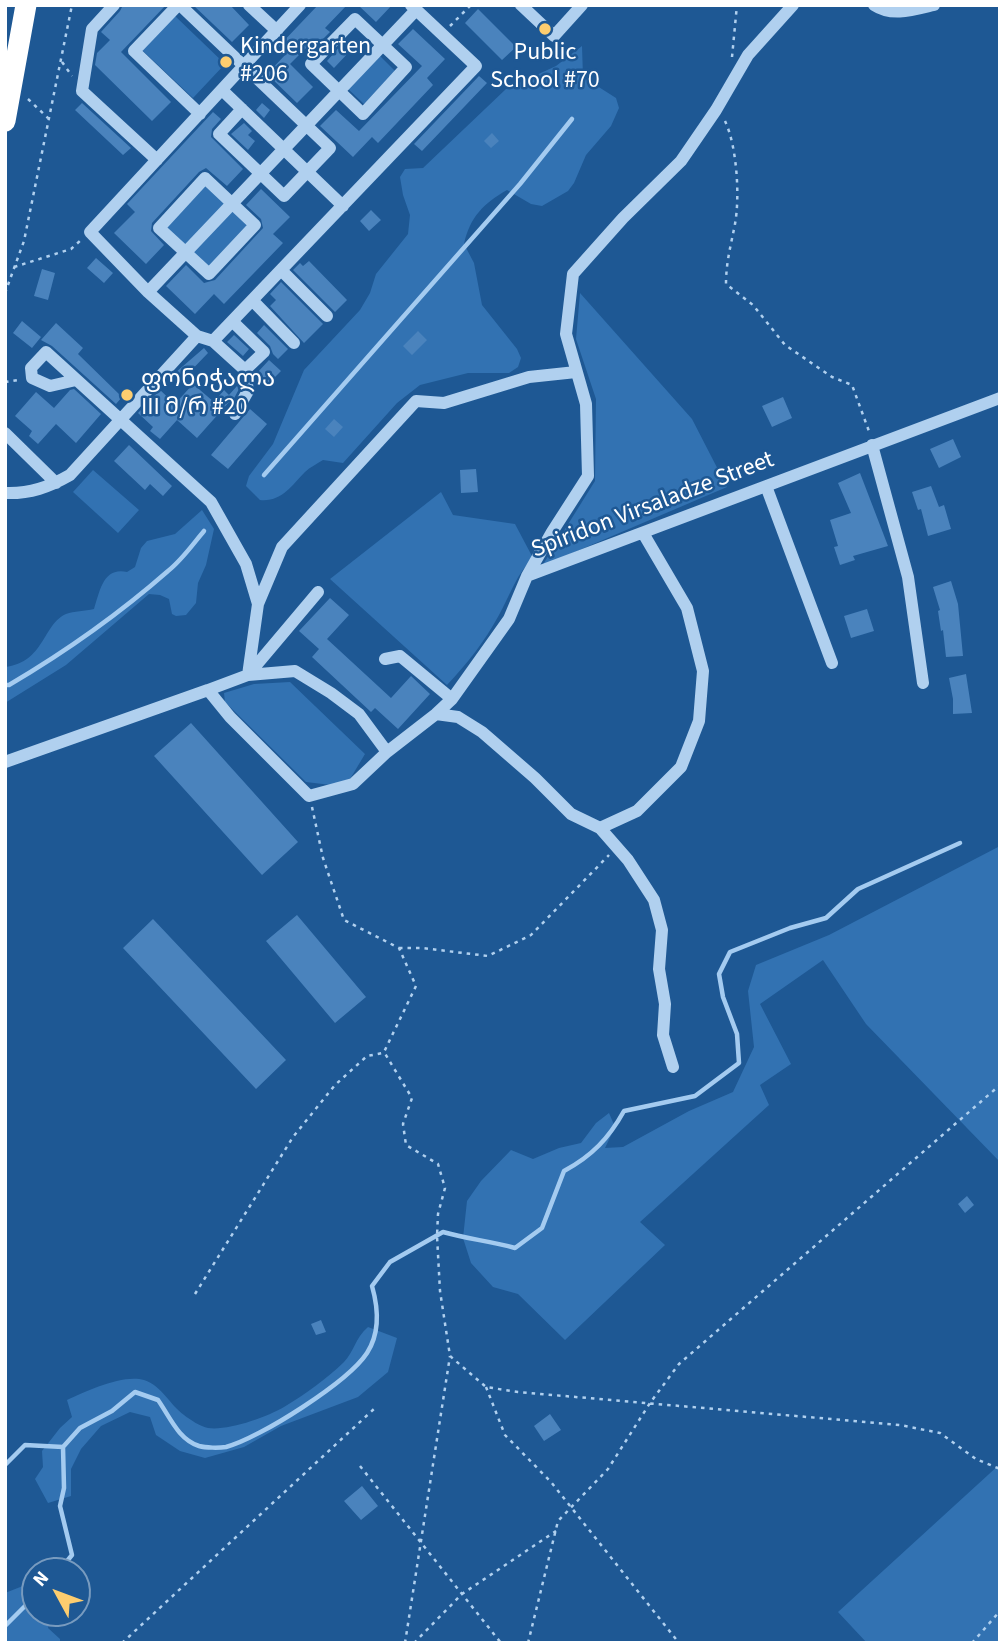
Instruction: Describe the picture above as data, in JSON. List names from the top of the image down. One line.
{"streets":{"street":["Spiridon Virsaladze Street"]},"places":["Public School #70","Kindergarten #206","ფონიჭალა III მ/რ #20"],"north":"top left"}
